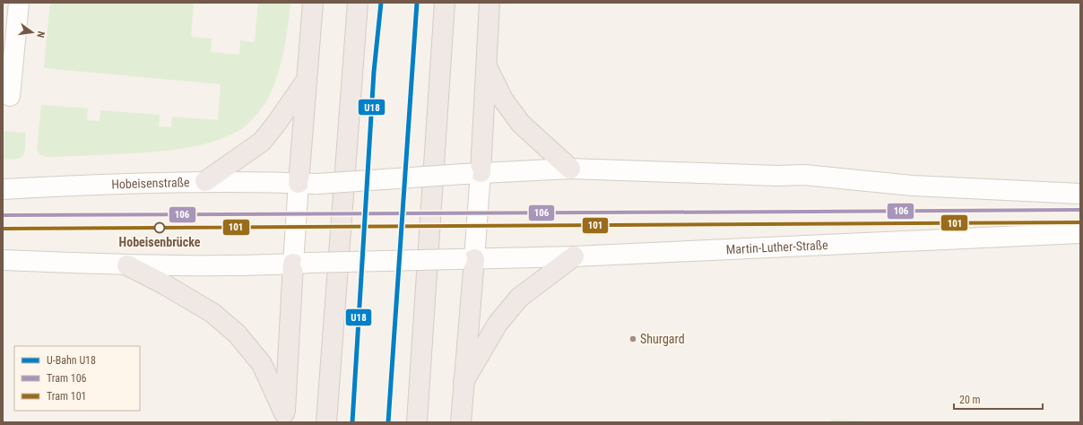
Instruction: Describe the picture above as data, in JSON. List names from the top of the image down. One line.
{"streets":{"main road":["Hobeisenstraße","Martin-Luther-Straße"]},"places":["Hobeisenbrücke","Shurgard"],"lines":["metro line U18","tram line 106","tram line 101"],"legend":["U-Bahn U18","Tram 106","Tram 101"],"scale_bar":"20 m","north":"right"}
